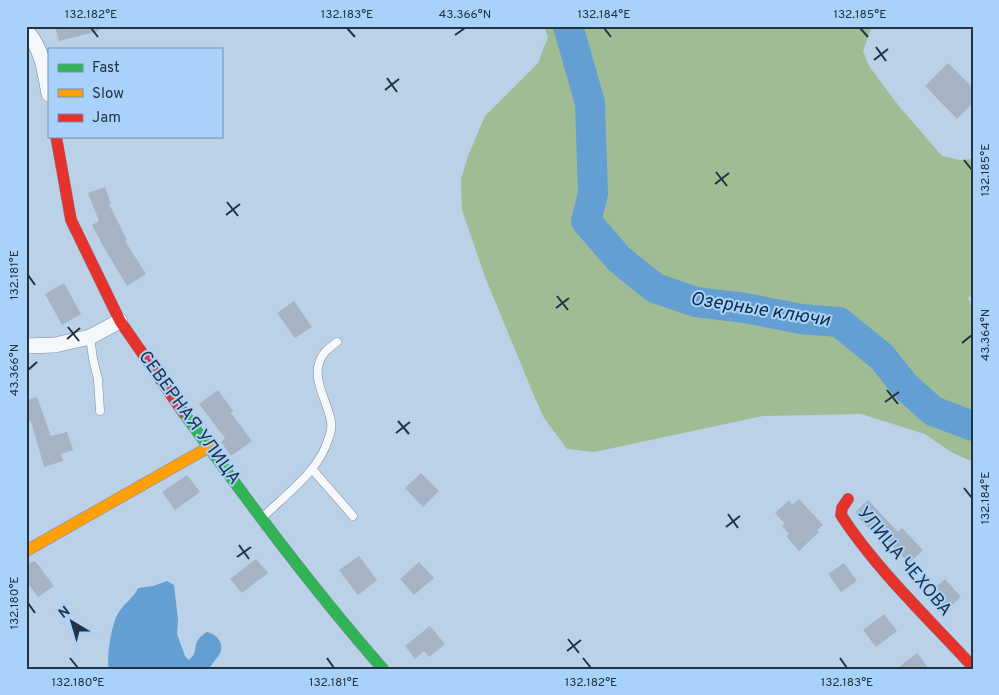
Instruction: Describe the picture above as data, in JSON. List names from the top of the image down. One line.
{"streets":{"street":["СЕВЕРНАЯ УЛИЦА","УЛИЦА ЧЕХОВА"]},"water":["Озерные ключи"],"legend":["Fast","Slow","Jam"],"north":"top left","coordinates":["132.182°E","132.183°E","43.366°N","132.184°E","132.185°E","132.181°E","43.364°N","132.180°E"]}
